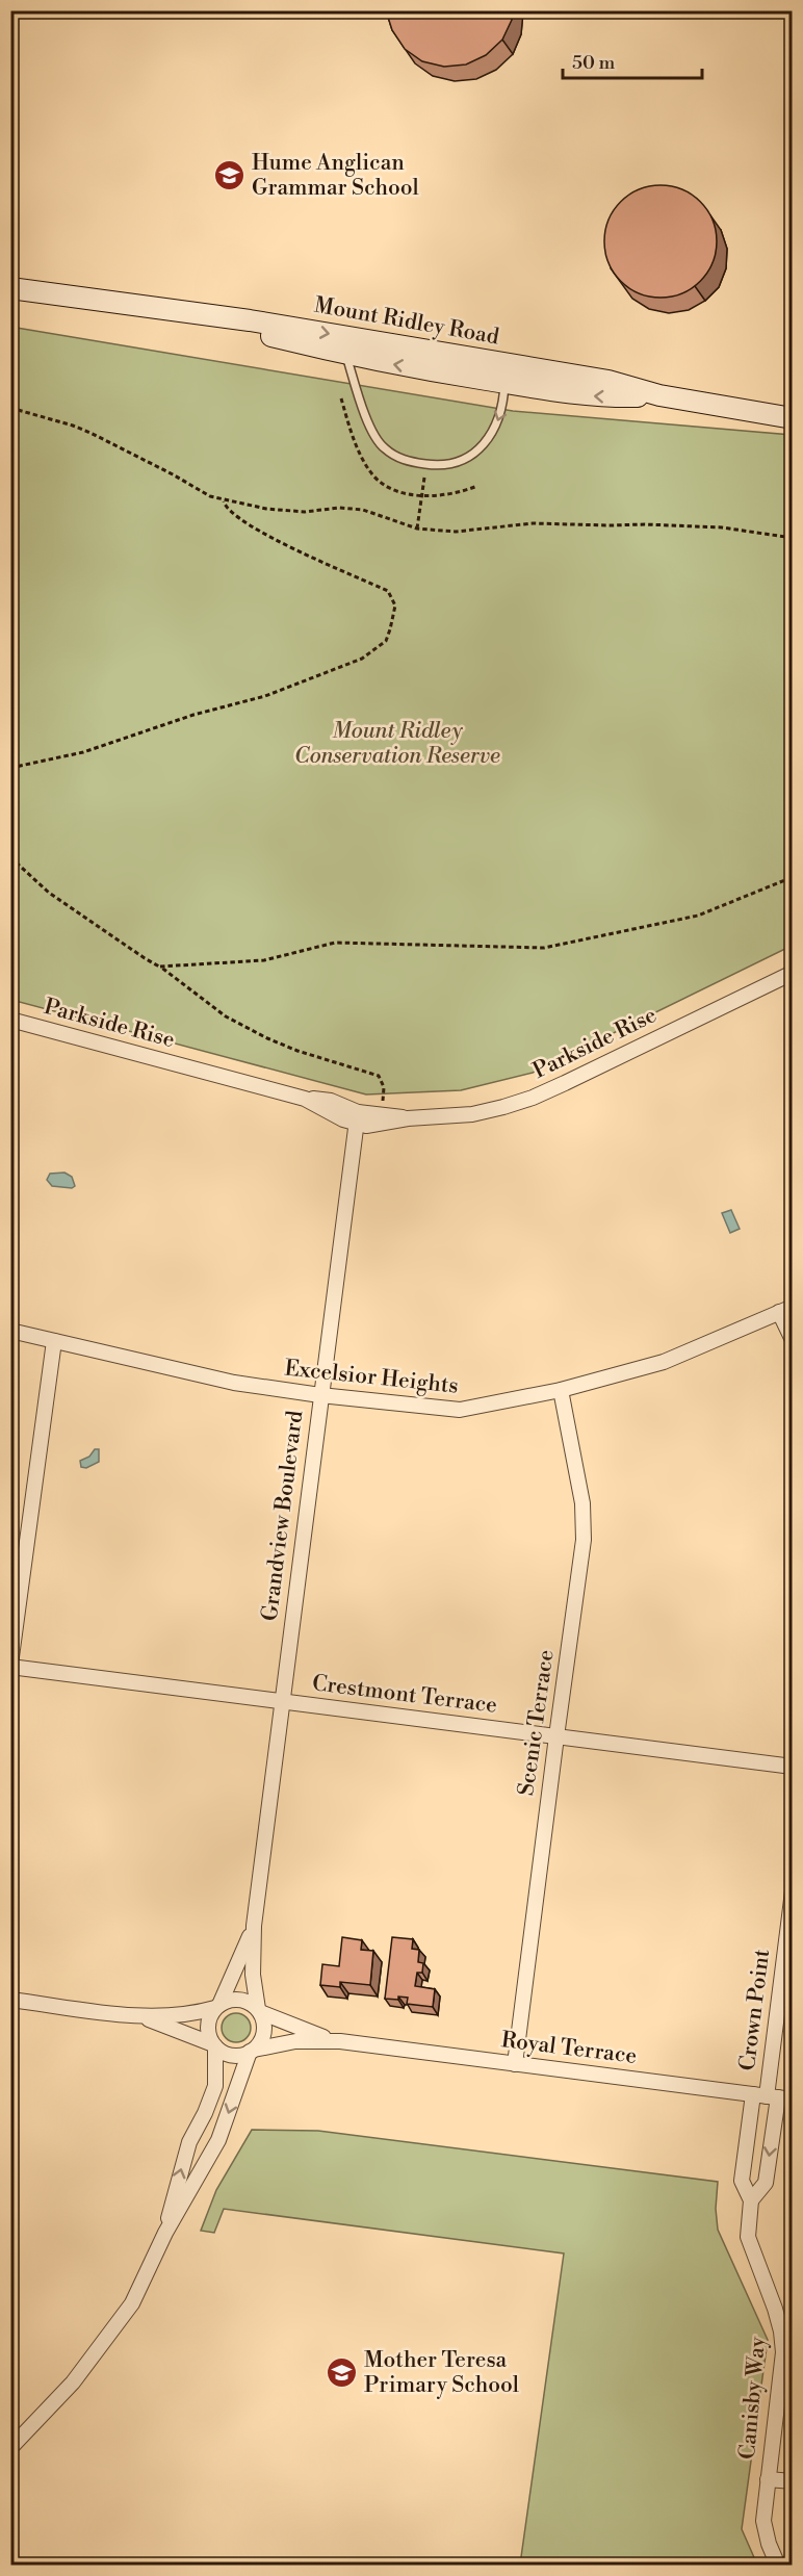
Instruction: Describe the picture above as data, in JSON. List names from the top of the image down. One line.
{"streets":{"street":["Mount Ridley Road","Parkside Rise","Excelsior Heights","Grandview Boulevard","Crestmont Terrace","Scenic Terrace","Crown Point","Royal Terrace","Canisby Way"]},"crossings":[["Parkside Rise","Grandview Boulevard"],["Excelsior Heights","Grandview Boulevard"],["Excelsior Heights","Scenic Terrace"],["Grandview Boulevard","Crestmont Terrace"],["Grandview Boulevard","Royal Terrace"],["Crestmont Terrace","Scenic Terrace"],["Scenic Terrace","Royal Terrace"],["Crown Point","Royal Terrace"],["Crown Point","Canisby Way"],["Royal Terrace","Canisby Way"]],"parks":["Mount Ridley Conservation Reserve"],"places":{"school or university":["Hume Anglican Grammar School","Mother Teresa Primary School"]},"scale_bar":"50 m"}
